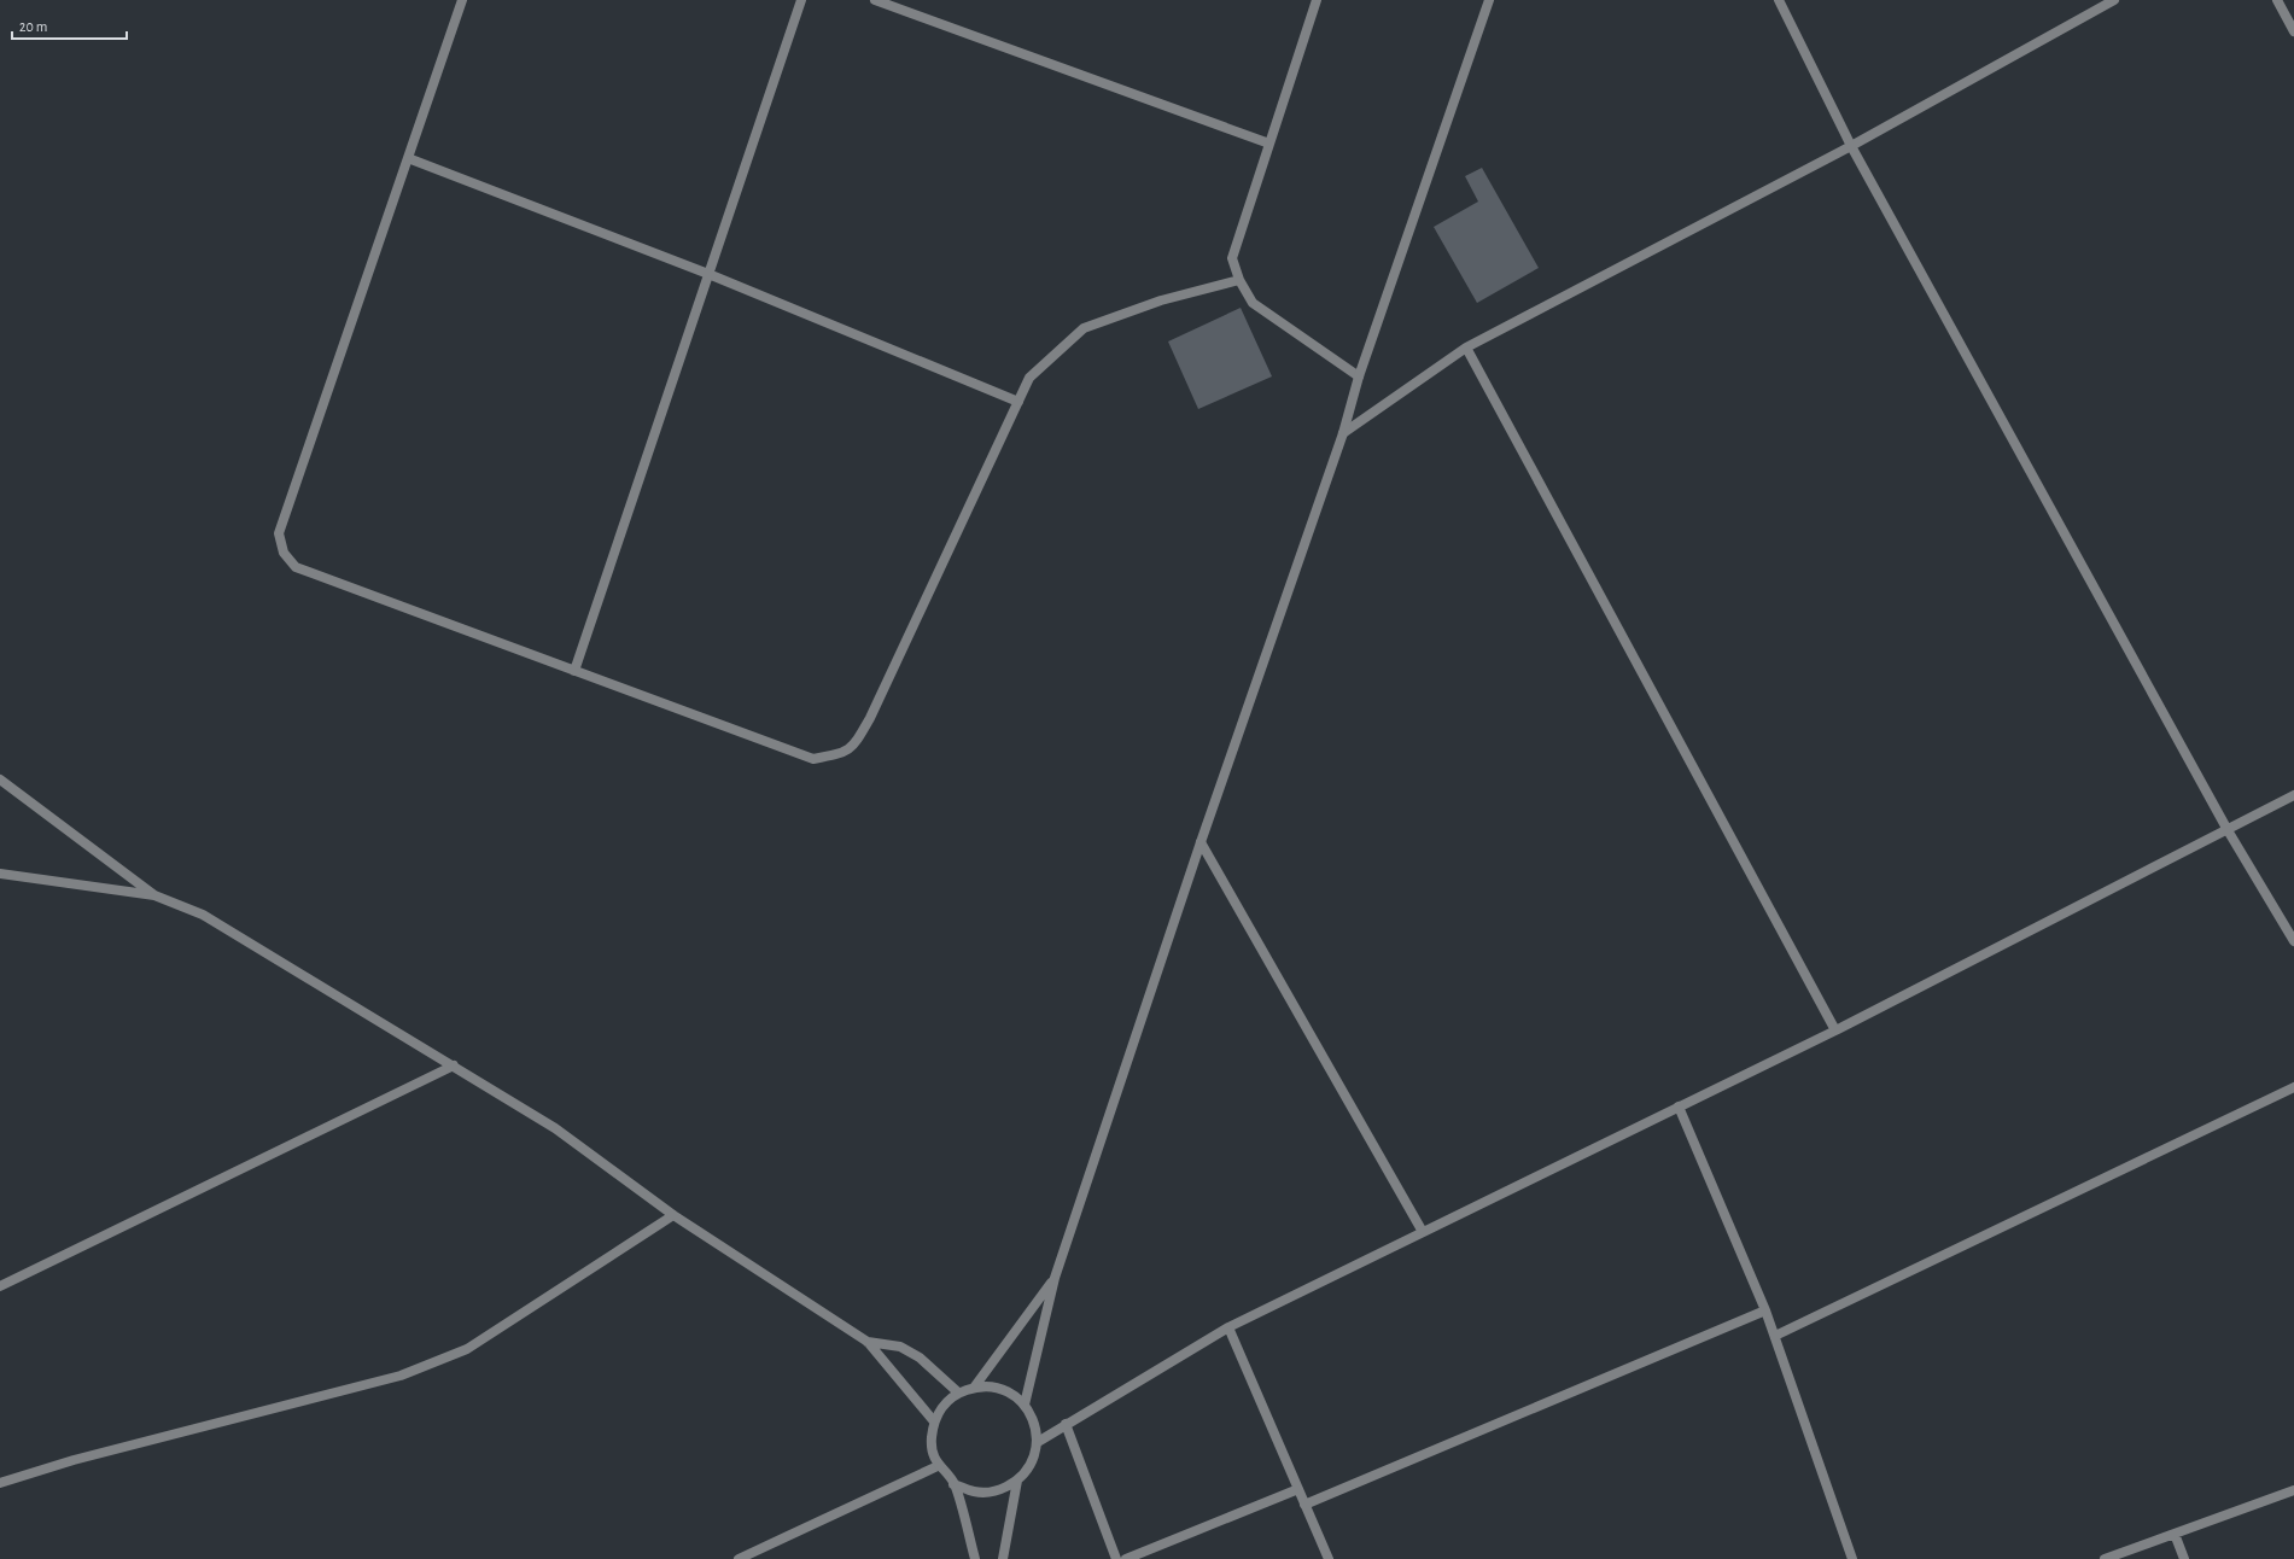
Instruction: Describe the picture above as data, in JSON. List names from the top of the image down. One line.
{"scale_bar":"20 m"}
